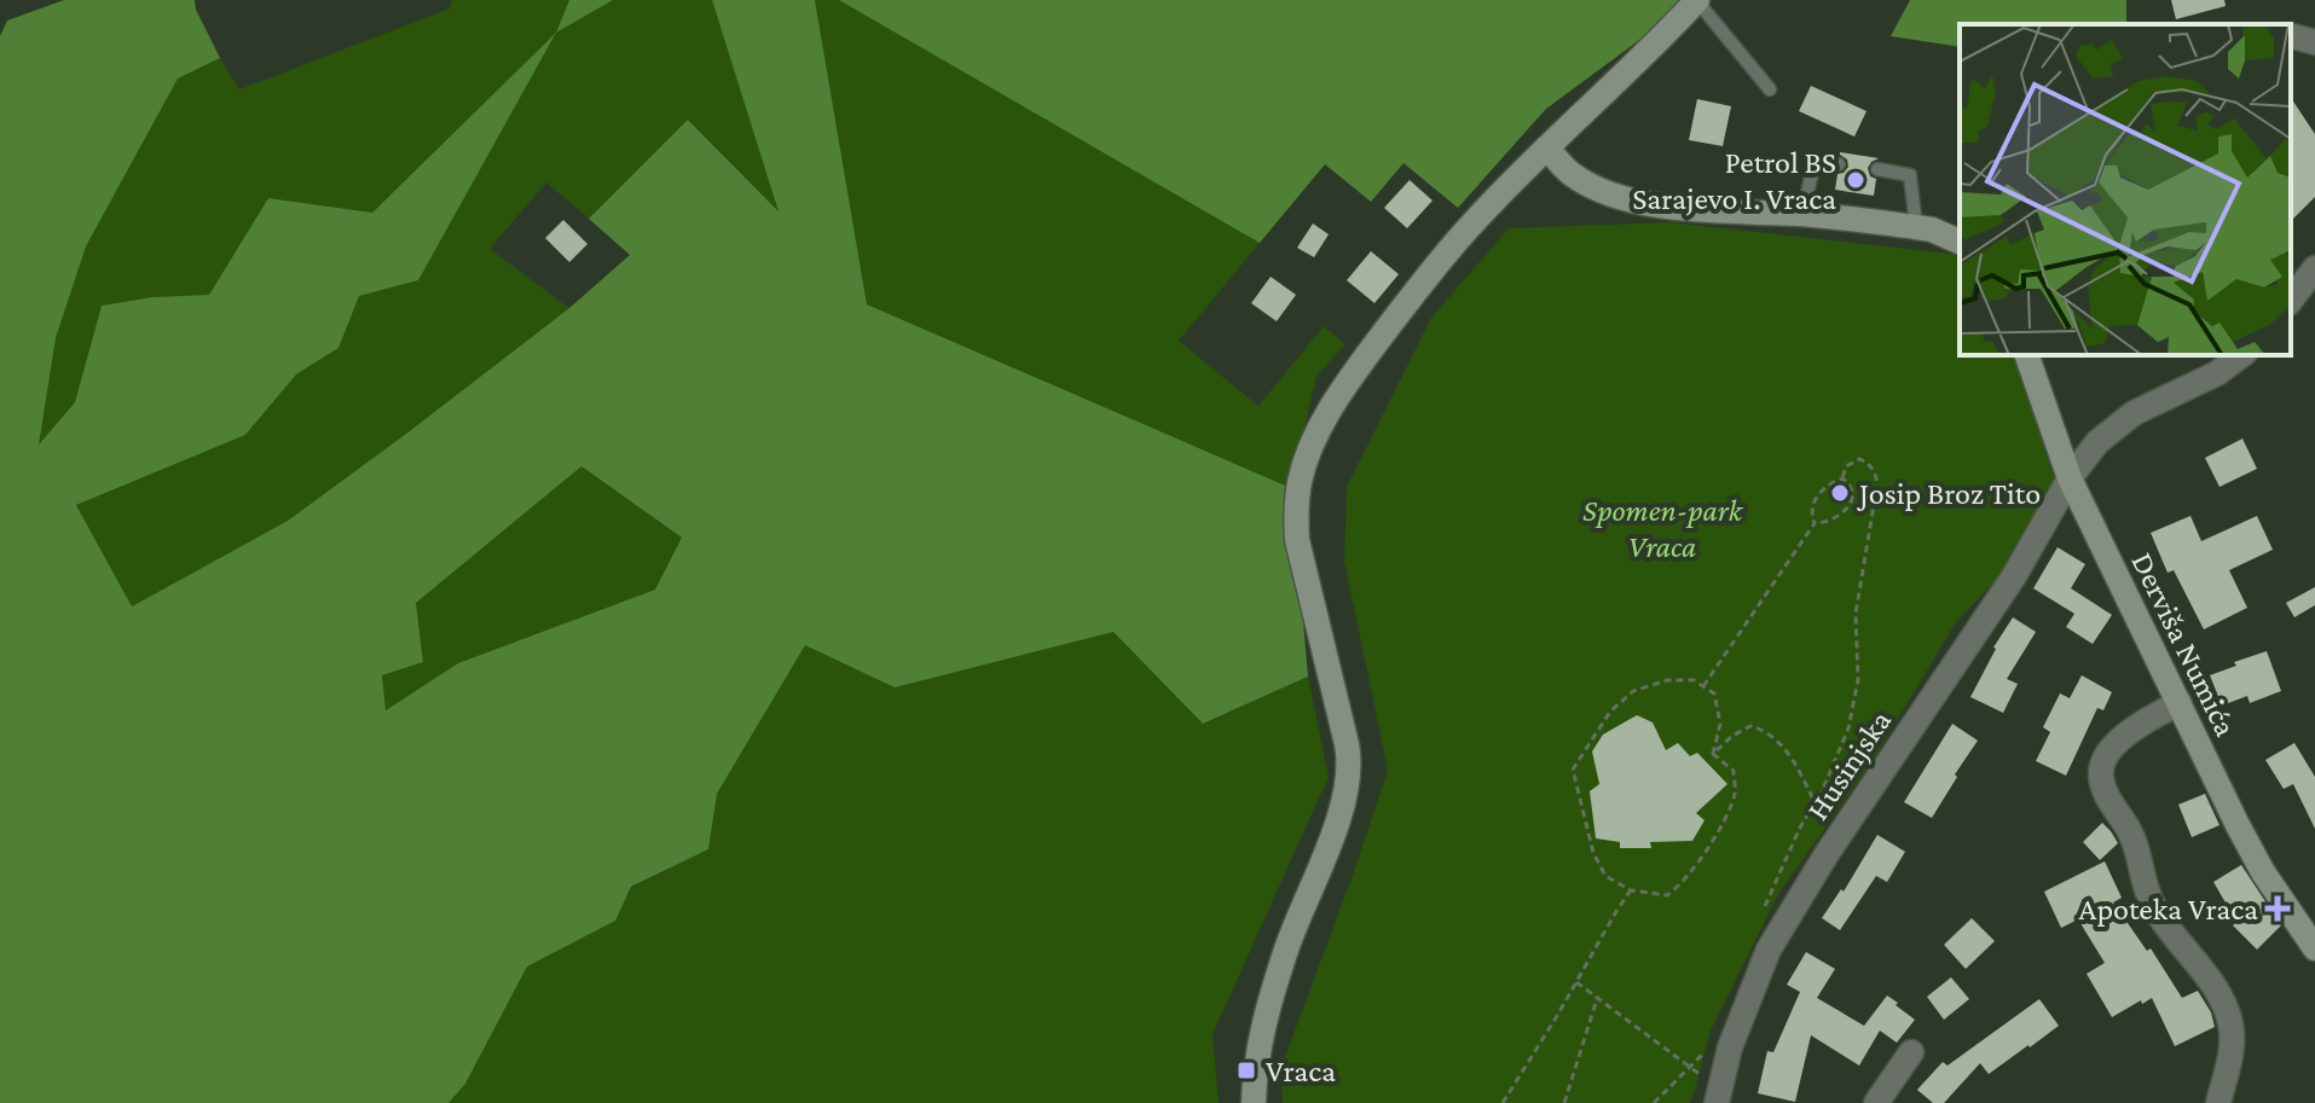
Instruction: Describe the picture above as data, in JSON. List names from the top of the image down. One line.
{"streets":{"main road":["Derviša Numića"],"street":["Husinjska"]},"crossings":[["Derviša Numića","Husinjska"]],"parks":["Spomen-park Vraca"],"places":{"other":["Petrol BS Sarajevo I. Vraca","Josip Broz Tito"],"health":["Apoteka Vraca"],"transit":["Vraca"]}}
